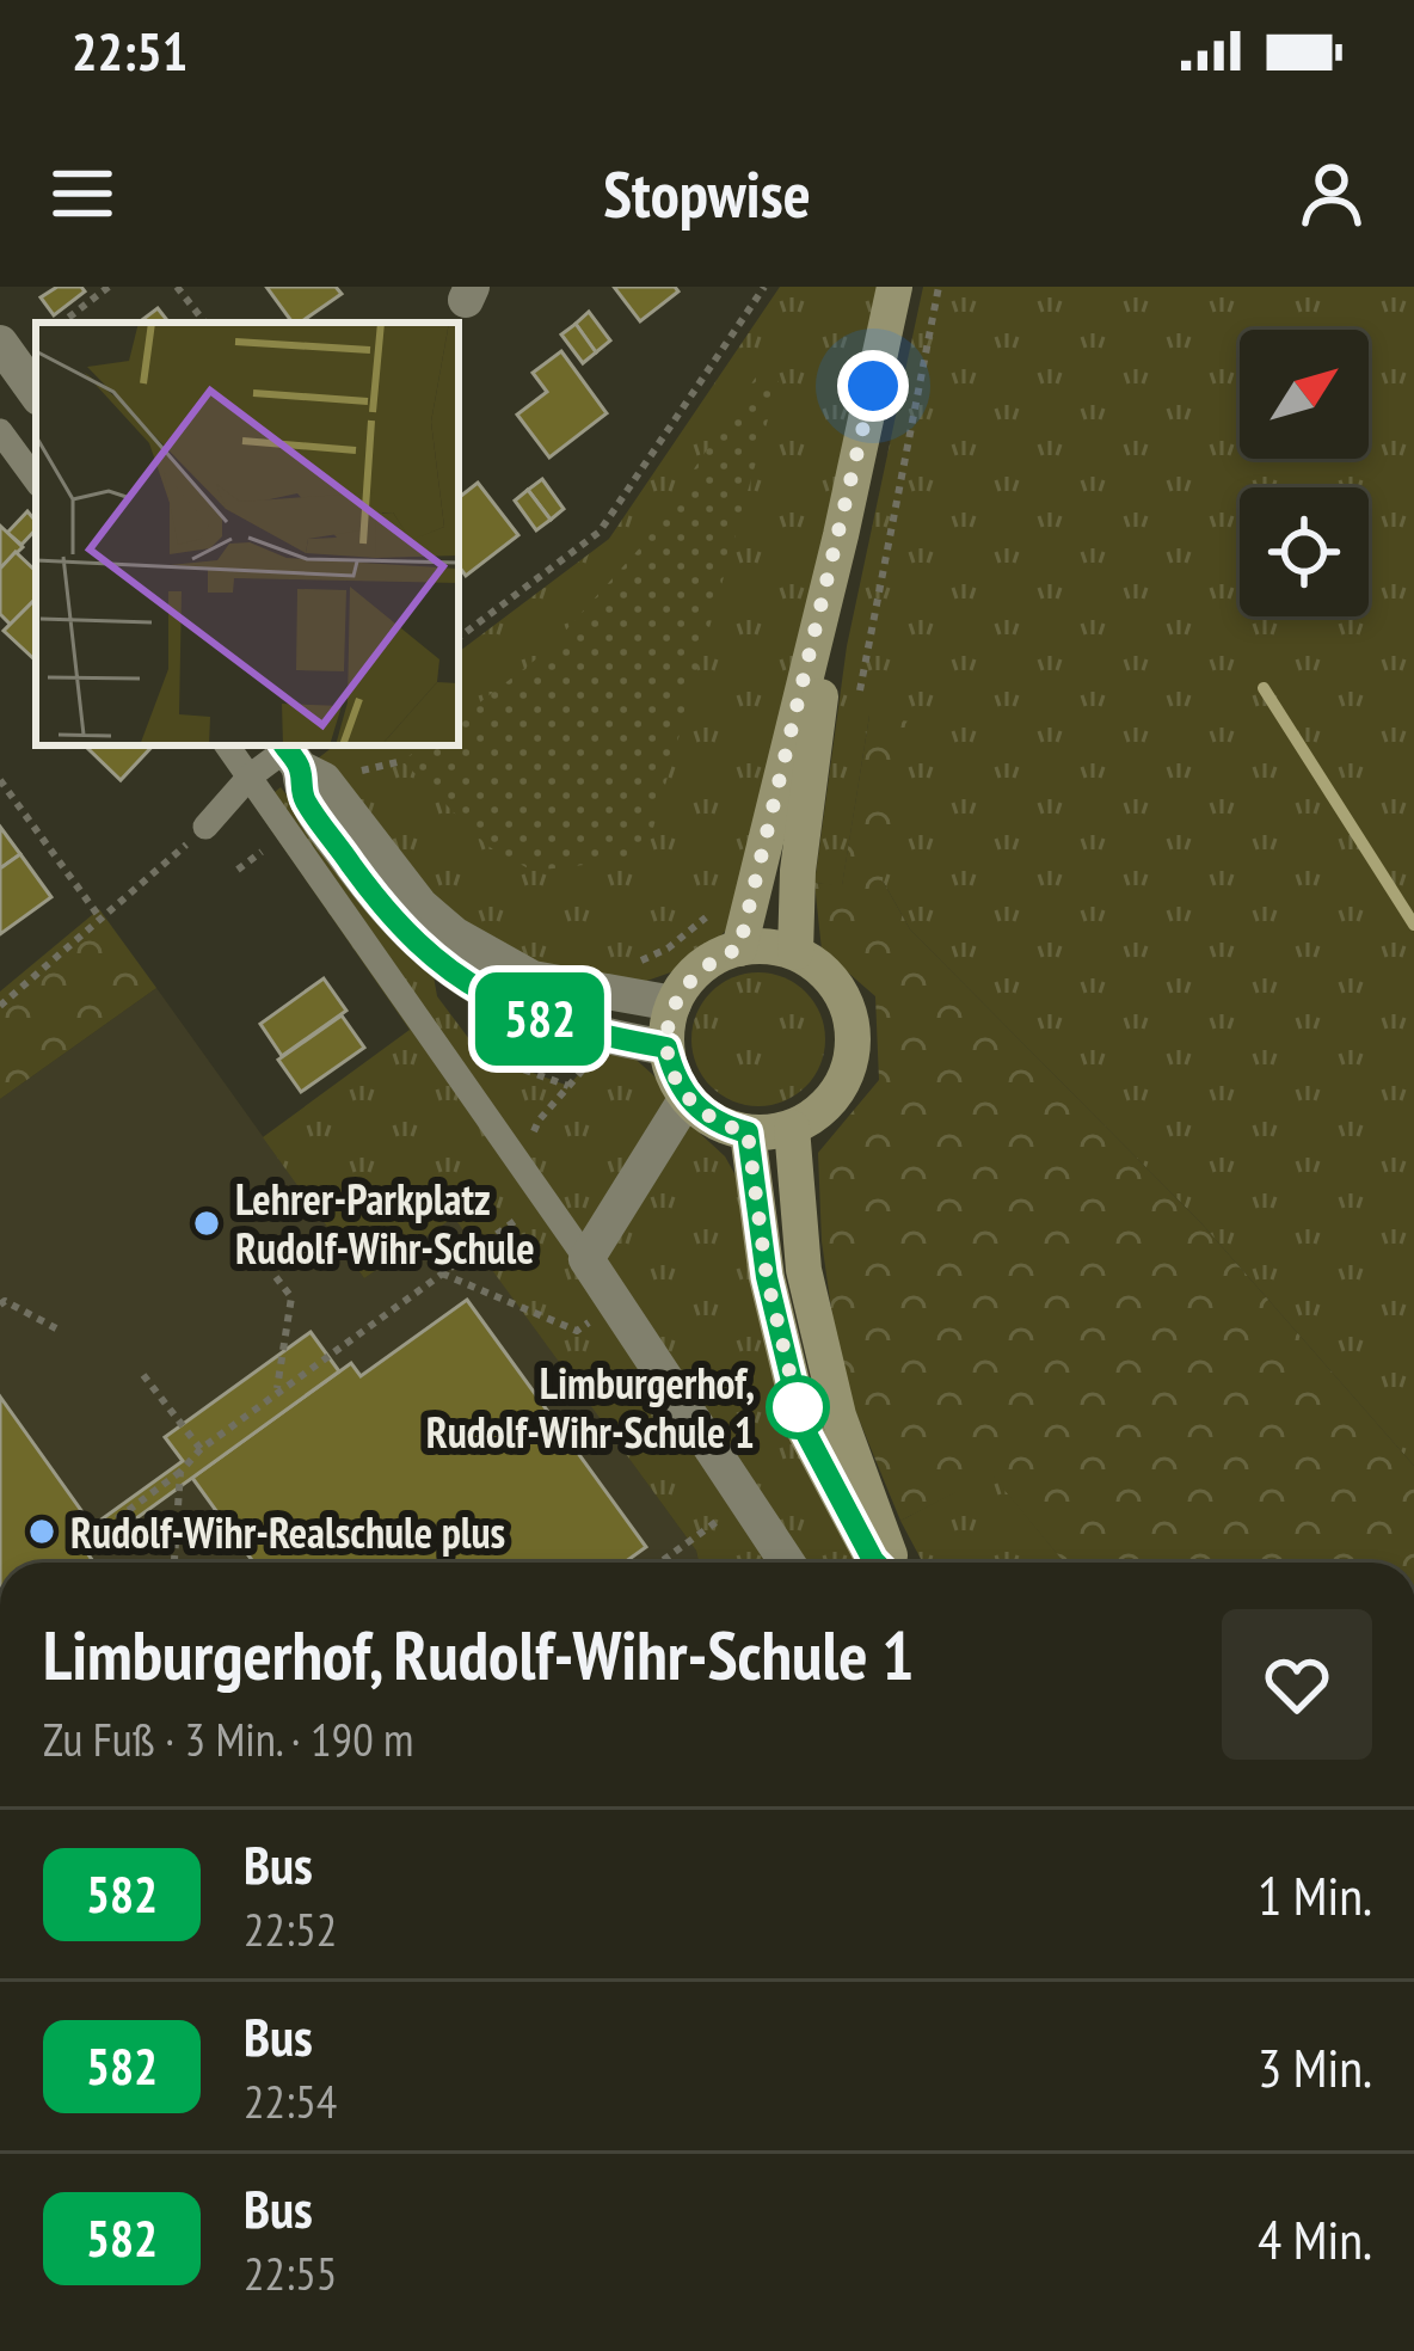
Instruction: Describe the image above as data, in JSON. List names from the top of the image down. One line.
{"places":["Lehrer-Parkplatz Rudolf-Wihr-Schule","Limburgerhof, Rudolf-Wihr-Schule 1","Rudolf-Wihr-Realschule plus"],"lines":["bus line 582"],"north":"top right","page":{"status":"22:51","header":"Stopwise","on_map":"582","heading":["Limburgerhof, Rudolf-Wihr-Schule 1","Zu Fuß · 3 Min. · 190 m"],"list":[{"mark":"582","name":"Bus","note":"22:52","value":"1 Min."},{"mark":"582","name":"Bus","note":"22:54","value":"3 Min."},{"mark":"582","name":"Bus","note":"22:55","value":"4 Min."}]}}
